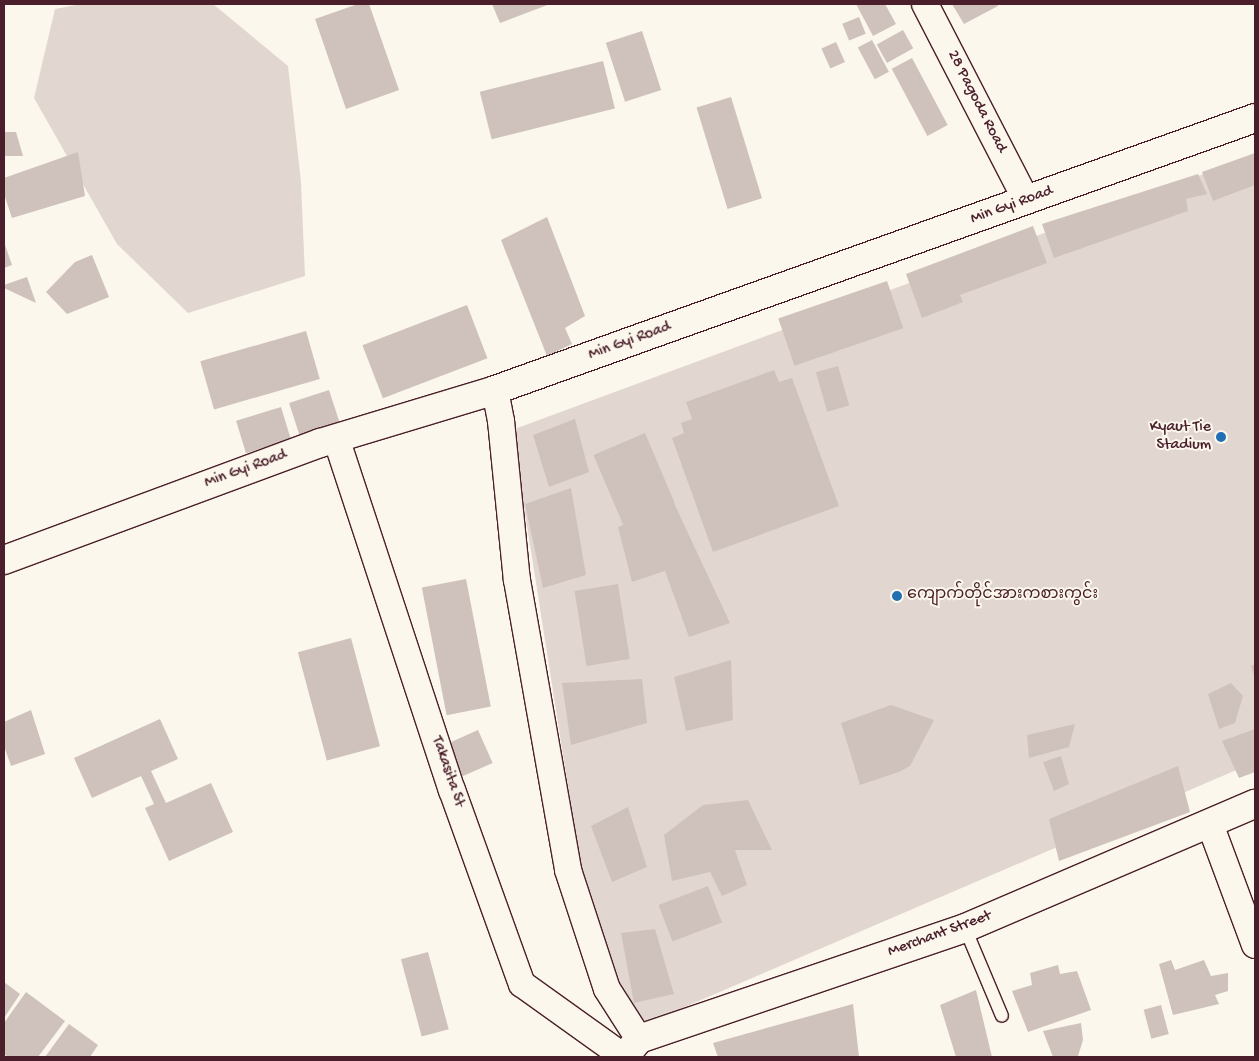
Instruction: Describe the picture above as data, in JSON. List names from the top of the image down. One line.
{"streets":{"main road":["Min Gyi Road","Merchant Street"],"street":["28 Pagoda Road","Takasita St"]},"crossings":[["28 Pagoda Road","Min Gyi Road"],["Min Gyi Road","Takasita St"],["Takasita St","Merchant Street"]],"places":["Kyaut Tie Stadium","ကျောက်တိုင်အားကစားကွင်း"]}
